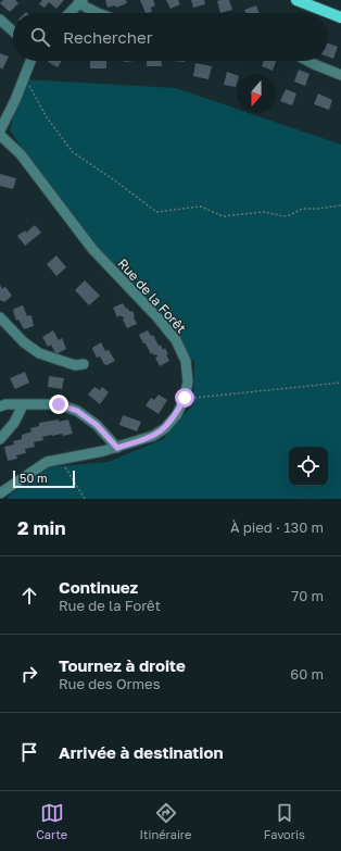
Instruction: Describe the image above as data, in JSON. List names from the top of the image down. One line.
{"streets":{"street":["Rue de la Forêt"]},"scale_bar":"50 m","north":"bottom","page":{"search":"Rechercher","scale":"50 m","heading":["2 min","À pied · 130 m"],"list":[["Continuez","Rue de la Forêt","70 m"],["Tournez à droite","Rue des Ormes","60 m"],"Arrivée à destination"],"nav":["Carte","Itinéraire","Favoris"]}}
